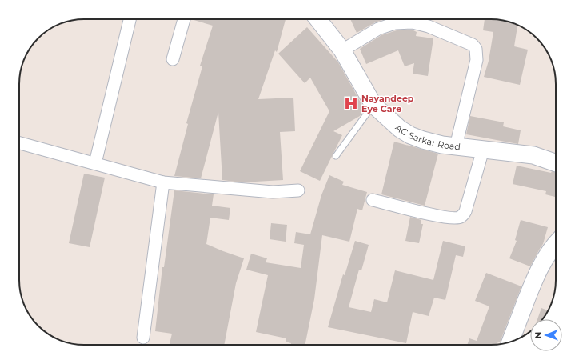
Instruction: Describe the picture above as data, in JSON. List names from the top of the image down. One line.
{"streets":{"street":["AC Sarkar Road"]},"places":{"hospital":["Nayandeep Eye Care"]},"north":"left"}
